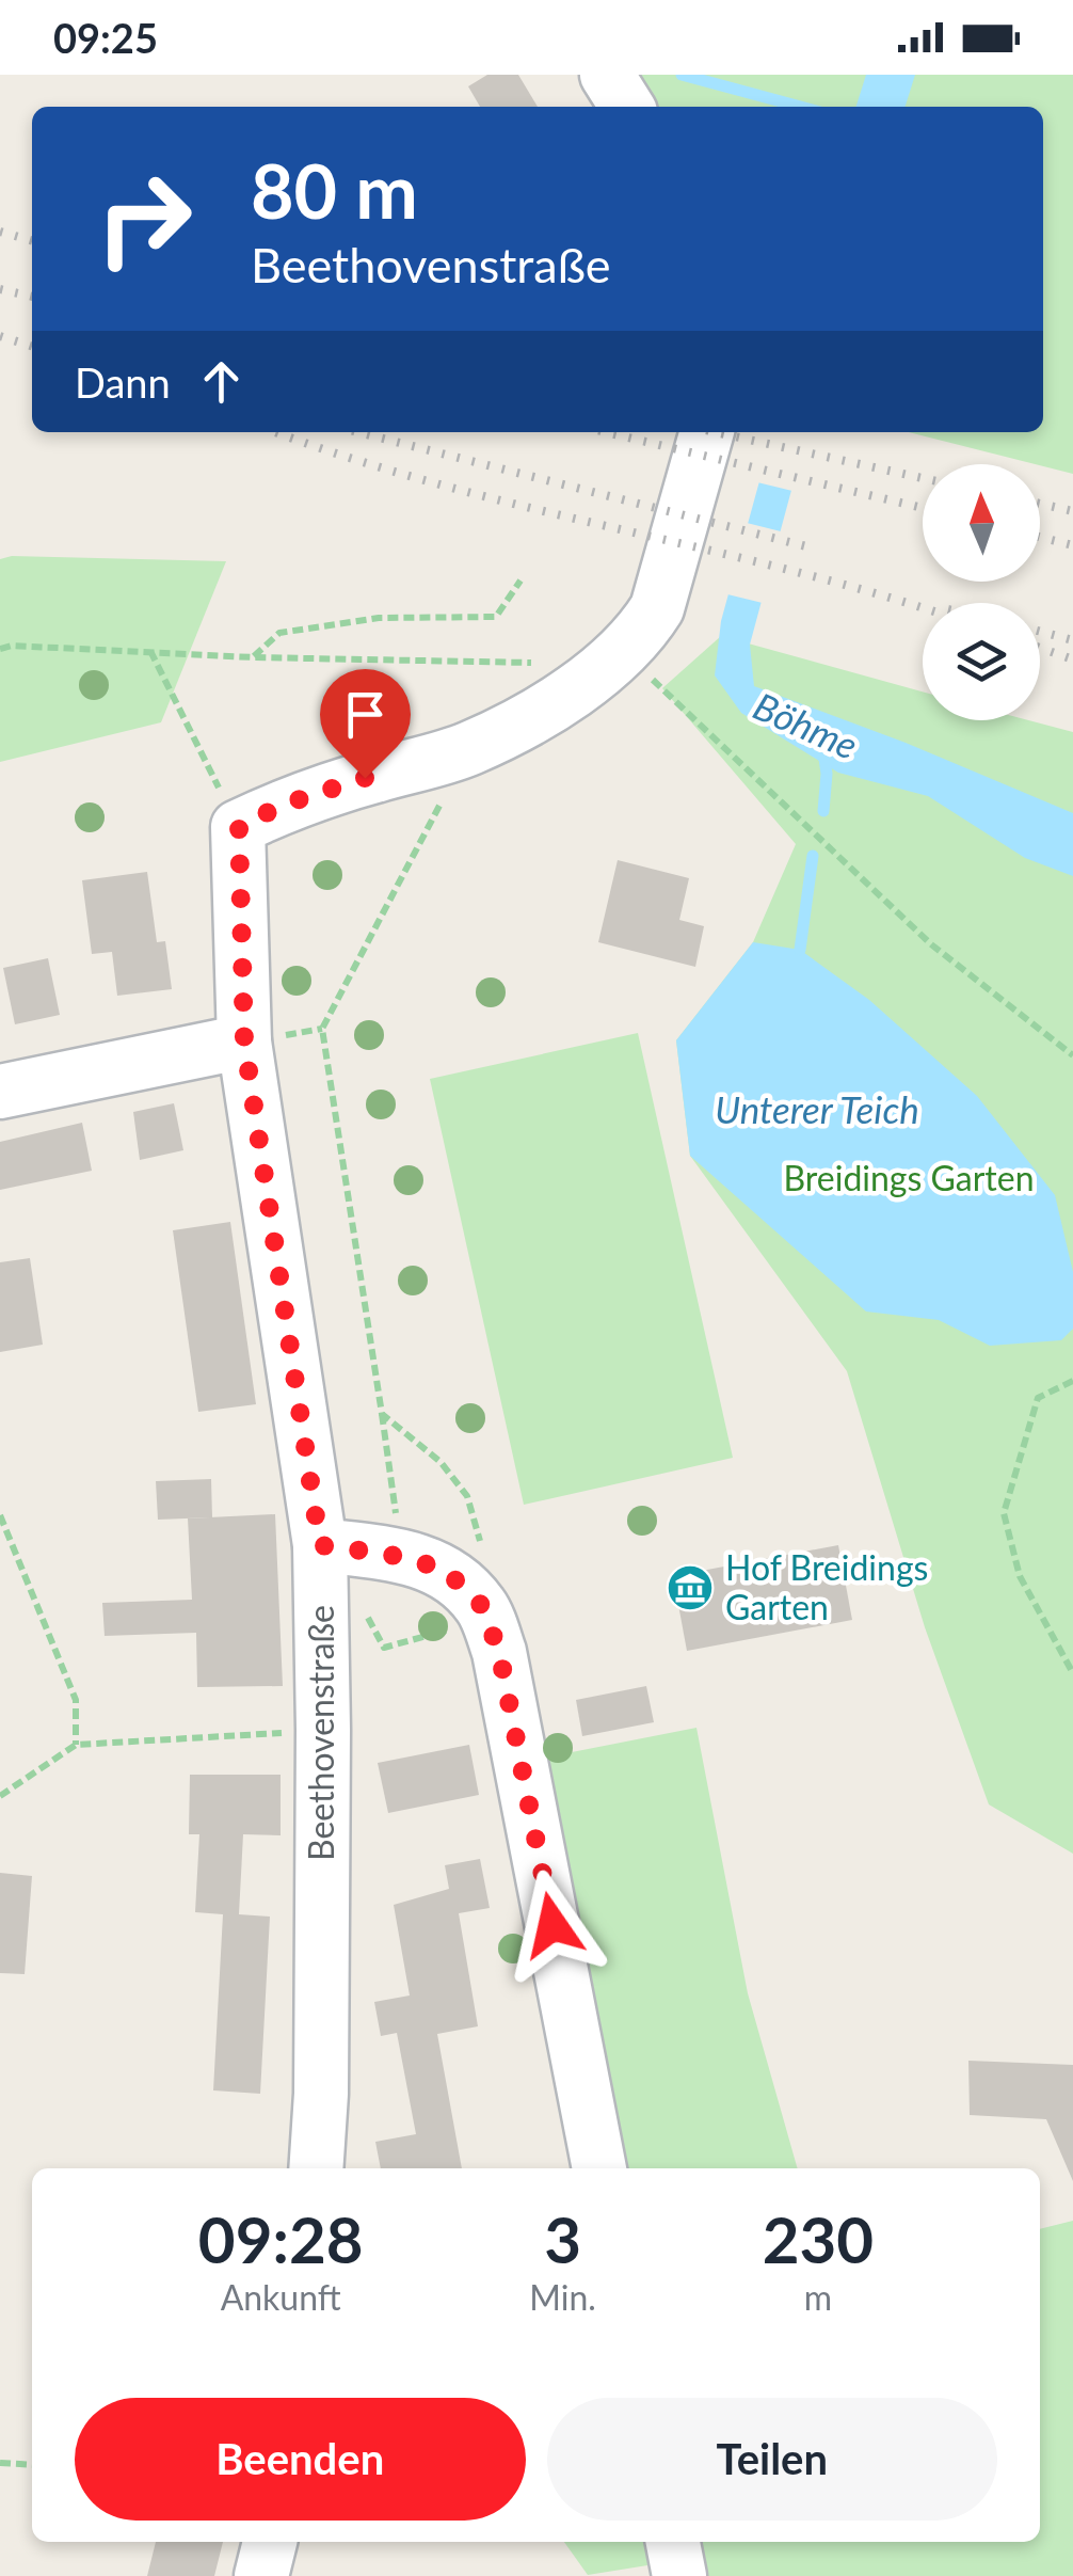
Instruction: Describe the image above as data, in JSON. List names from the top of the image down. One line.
{"streets":{"street":["Beethovenstraße"]},"water":["Böhme","Unterer Teich"],"parks":["Breidings Garten"],"places":{"museum":["Hof Breidings Garten"]},"north":"top","page":{"status":"09:25","turn":["80 m","Beethovenstraße"],"then":"Dann","eta":["09:28","Ankunft","3","Min.","230","m"],"buttons":["Beenden","Teilen"]}}
